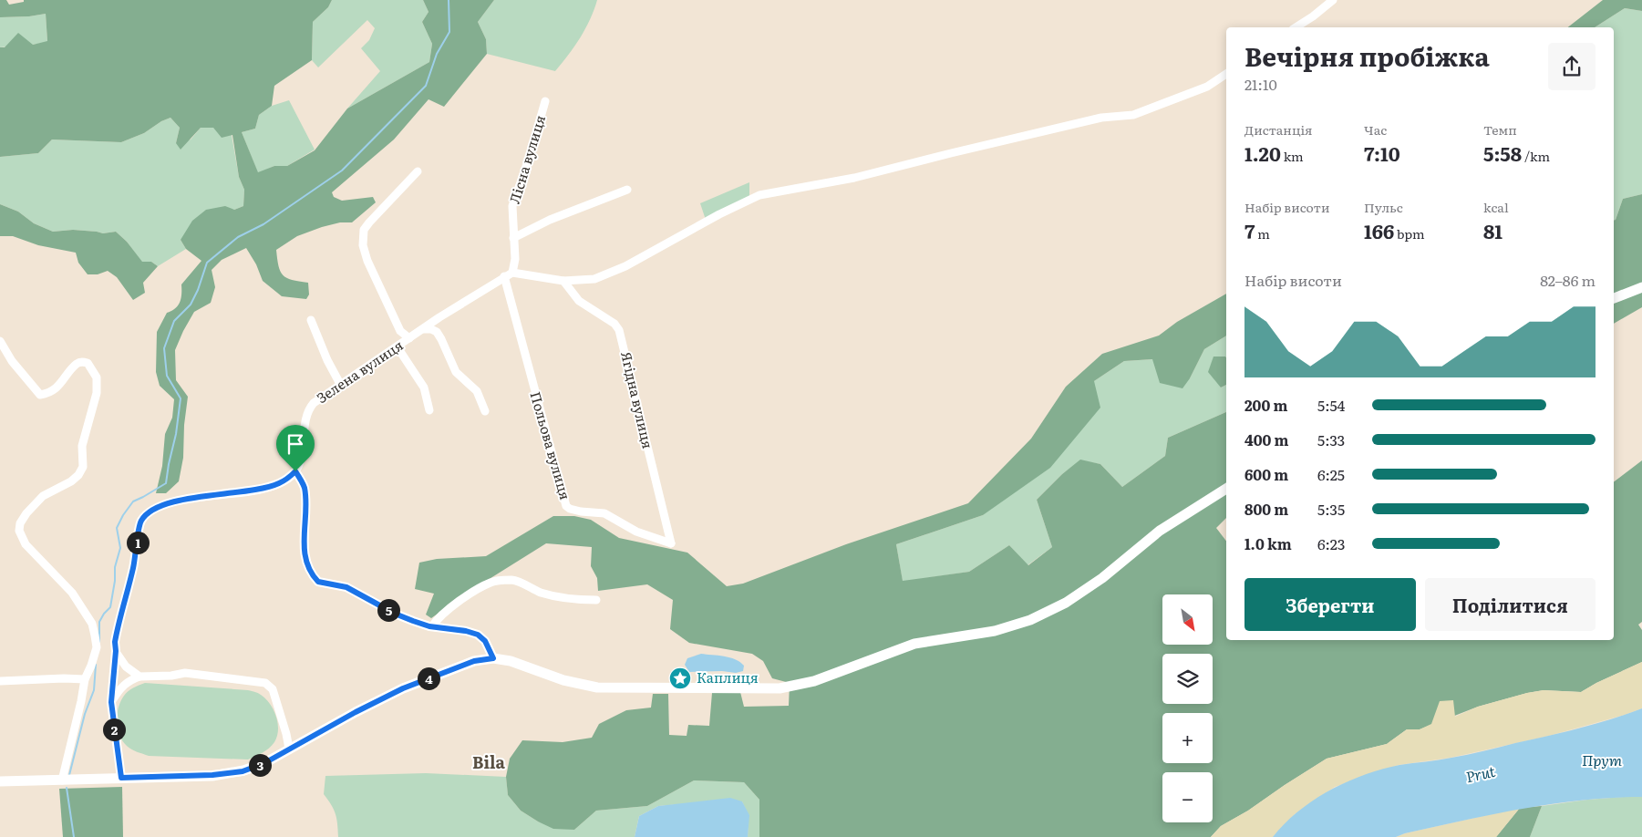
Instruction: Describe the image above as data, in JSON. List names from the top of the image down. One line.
{"streets":{"street":["Лісна вулиця","Зелена вулиця","Ягідна вулиця","Польова вулиця"]},"crossings":[["Лісна вулиця","Зелена вулиця"],["Лісна вулиця","Польова вулиця"],["Зелена вулиця","Польова вулиця"],["Ягідна вулиця","Польова вулиця"]],"districts":["Bila"],"water":["Прут","Prut"],"places":{"place":["Каплиця"]},"north":"bottom right","page":{"heading":["Вечірня пробіжка","21:10"],"stats":[["Дистанція","1.20 km"],["Час","7:10"],["Темп","5:58 /km"],["Набір висоти","7 m"],["Пульс","166 bpm"],["kcal","81"]],"chart":["Набір висоти","82–86 m"],"list":[{"name":"200 m","note":"5:54"},{"name":"400 m","note":"5:33"},{"name":"600 m","note":"6:25"},{"name":"800 m","note":"5:35"},{"name":"1.0 km","note":"6:23"}],"pins":["1","5","4","2","3"],"buttons":["Зберегти","Поділитися"],"map_buttons":["+","−"]}}
